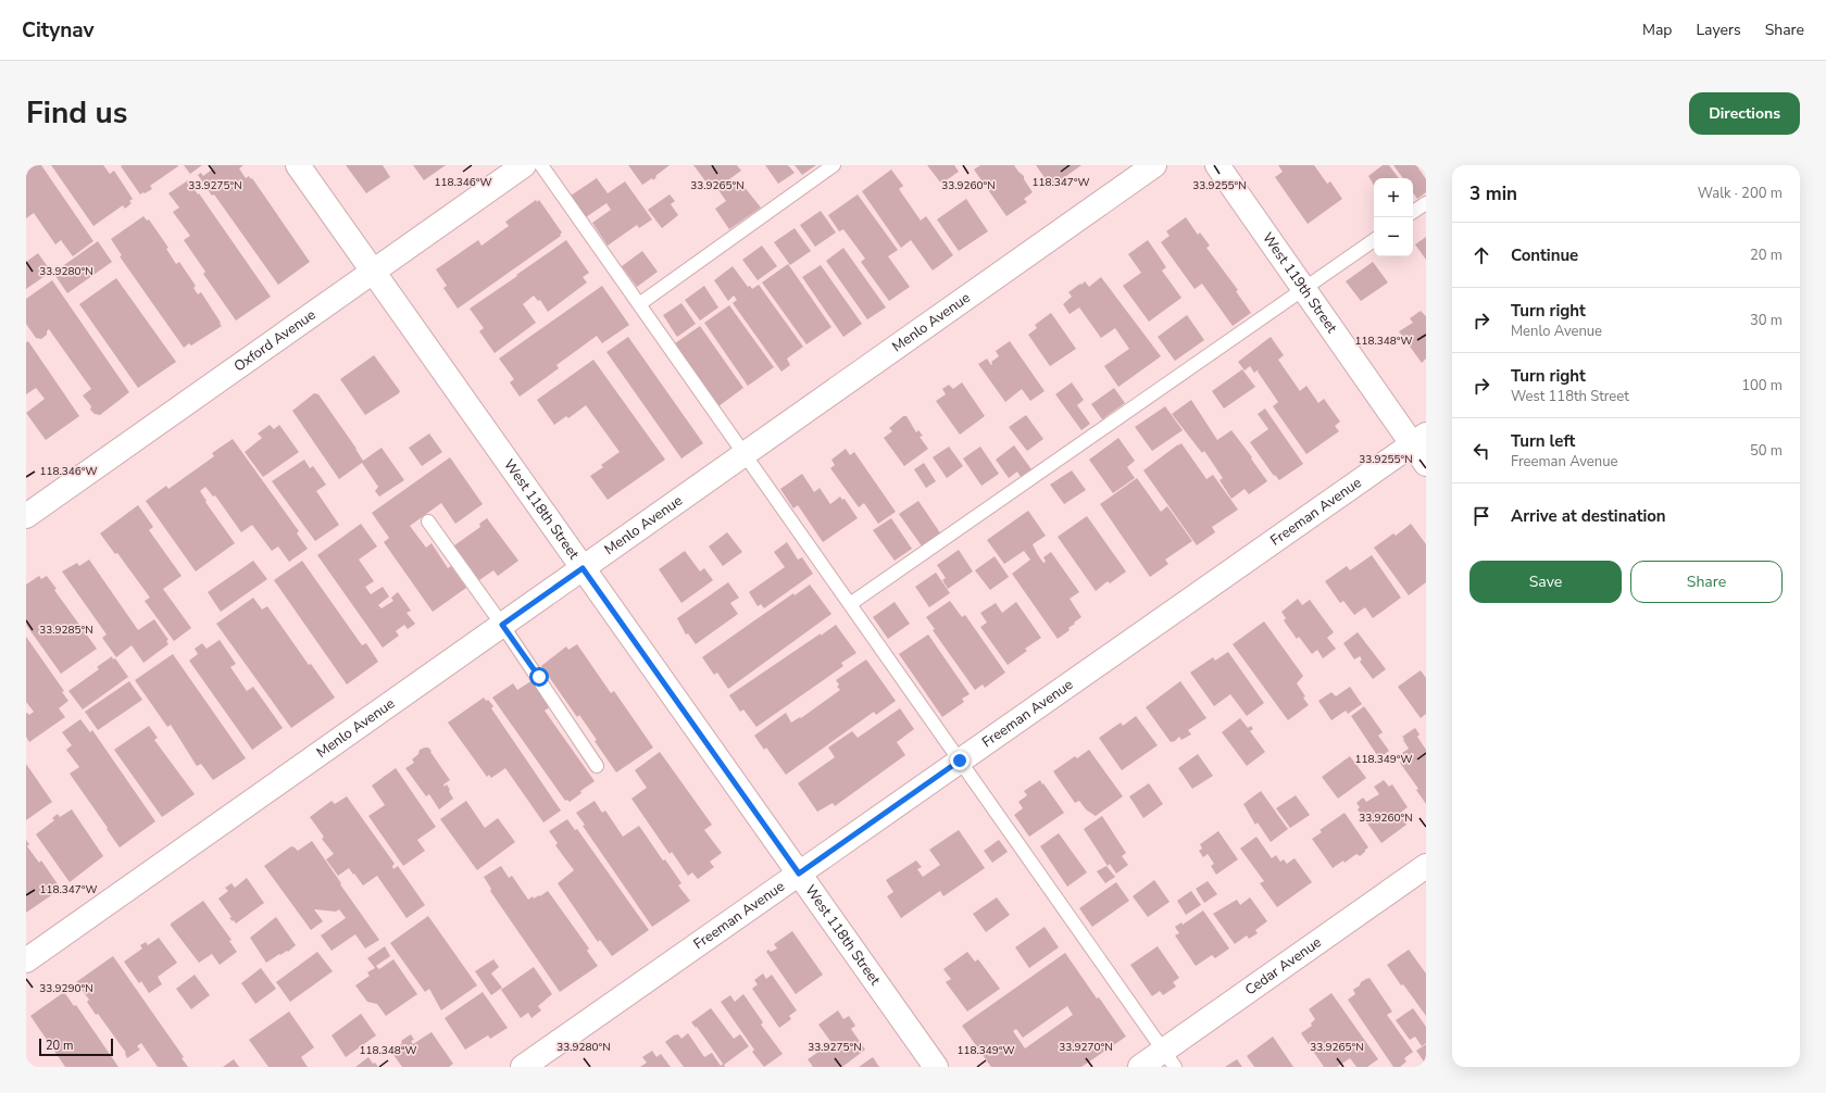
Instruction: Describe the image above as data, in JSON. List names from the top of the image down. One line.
{"streets":{"street":["West 119th Street","Menlo Avenue","Oxford Avenue","West 118th Street","Freeman Avenue","Cedar Avenue"]},"crossings":[["West 119th Street","Freeman Avenue"],["Menlo Avenue","West 118th Street"],["Oxford Avenue","West 118th Street"],["West 118th Street","Freeman Avenue"]],"scale_bar":"20 m","page":{"header":"Citynav","nav":["Map","Layers","Share"],"title":"Find us","buttons":["Directions",["Save","Share"]],"heading":["3 min","Walk · 200 m"],"map_buttons":["+","−"],"list":[["Continue","20 m"],["Turn right","Menlo Avenue","30 m"],["Turn right","West 118th Street","100 m"],["Turn left","Freeman Avenue","50 m"],"Arrive at destination"],"scale":"20 m"},"coordinates":["118.346°W","118.347°W","33.9275°N","33.9265°N","33.9260°N","33.9255°N","33.9280°N","118.348°W","33.9285°N","118.349°W","33.9290°N","33.9270°N"]}
